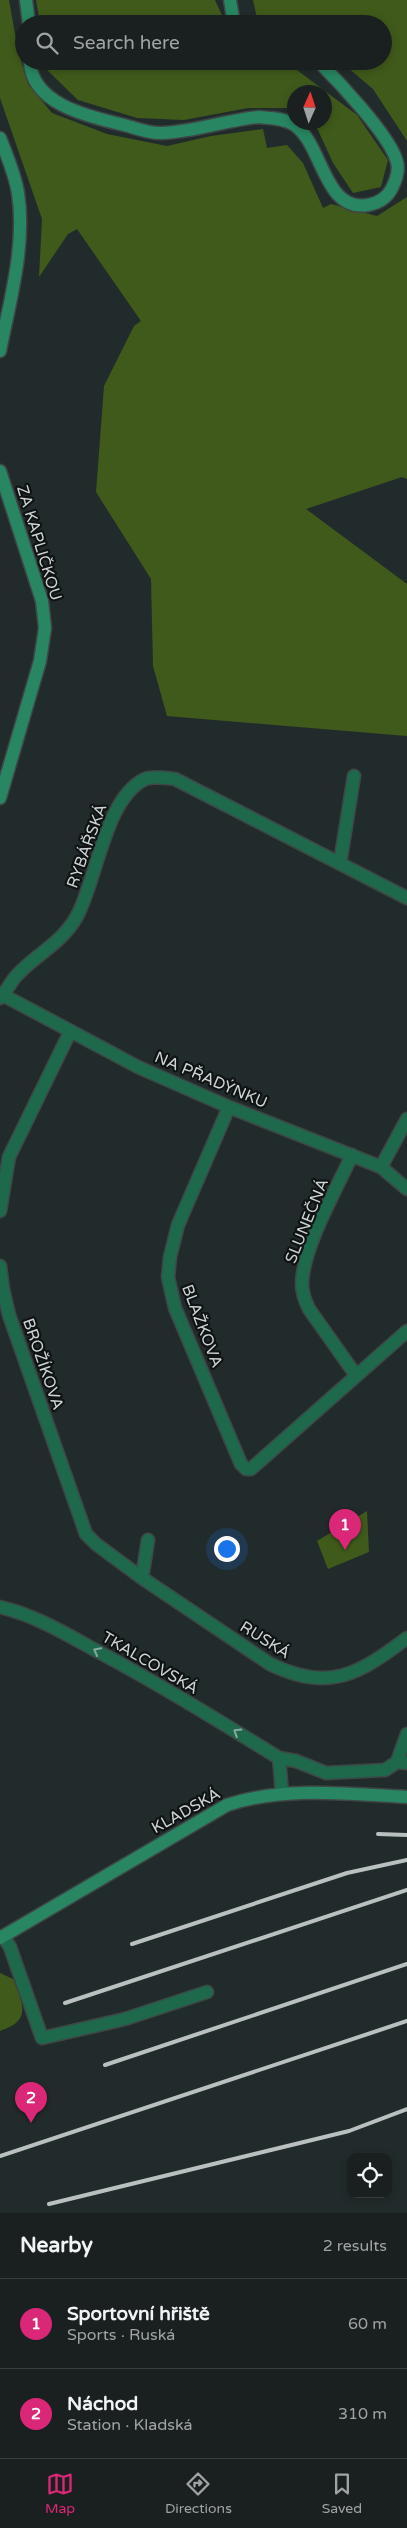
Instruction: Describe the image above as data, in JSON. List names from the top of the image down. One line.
{"streets":{"street":["ZA KAPLIČKOU","RYBÁŘSKÁ","NA PŘADÝNKU","SLUNEČNÁ","BLAŽKOVA","BROŽÍKOVA","RUSKÁ","TKALCOVSKÁ","KLADSKÁ"]},"crossings":[["RYBÁŘSKÁ","NA PŘADÝNKU"],["NA PŘADÝNKU","SLUNEČNÁ"],["NA PŘADÝNKU","BLAŽKOVA"],["SLUNEČNÁ","BLAŽKOVA"],["BROŽÍKOVA","RUSKÁ"]],"one_way":["TKALCOVSKÁ"],"north":"top","page":{"search":"Search here","pins":["1","2"],"heading":["Nearby","2 results"],"list":[{"mark":"1","name":"Sportovní hřiště","note":"Sports · Ruská","value":"60 m"},{"mark":"2","name":"Náchod","note":"Station · Kladská","value":"310 m"}],"nav":["Map","Directions","Saved"]}}
